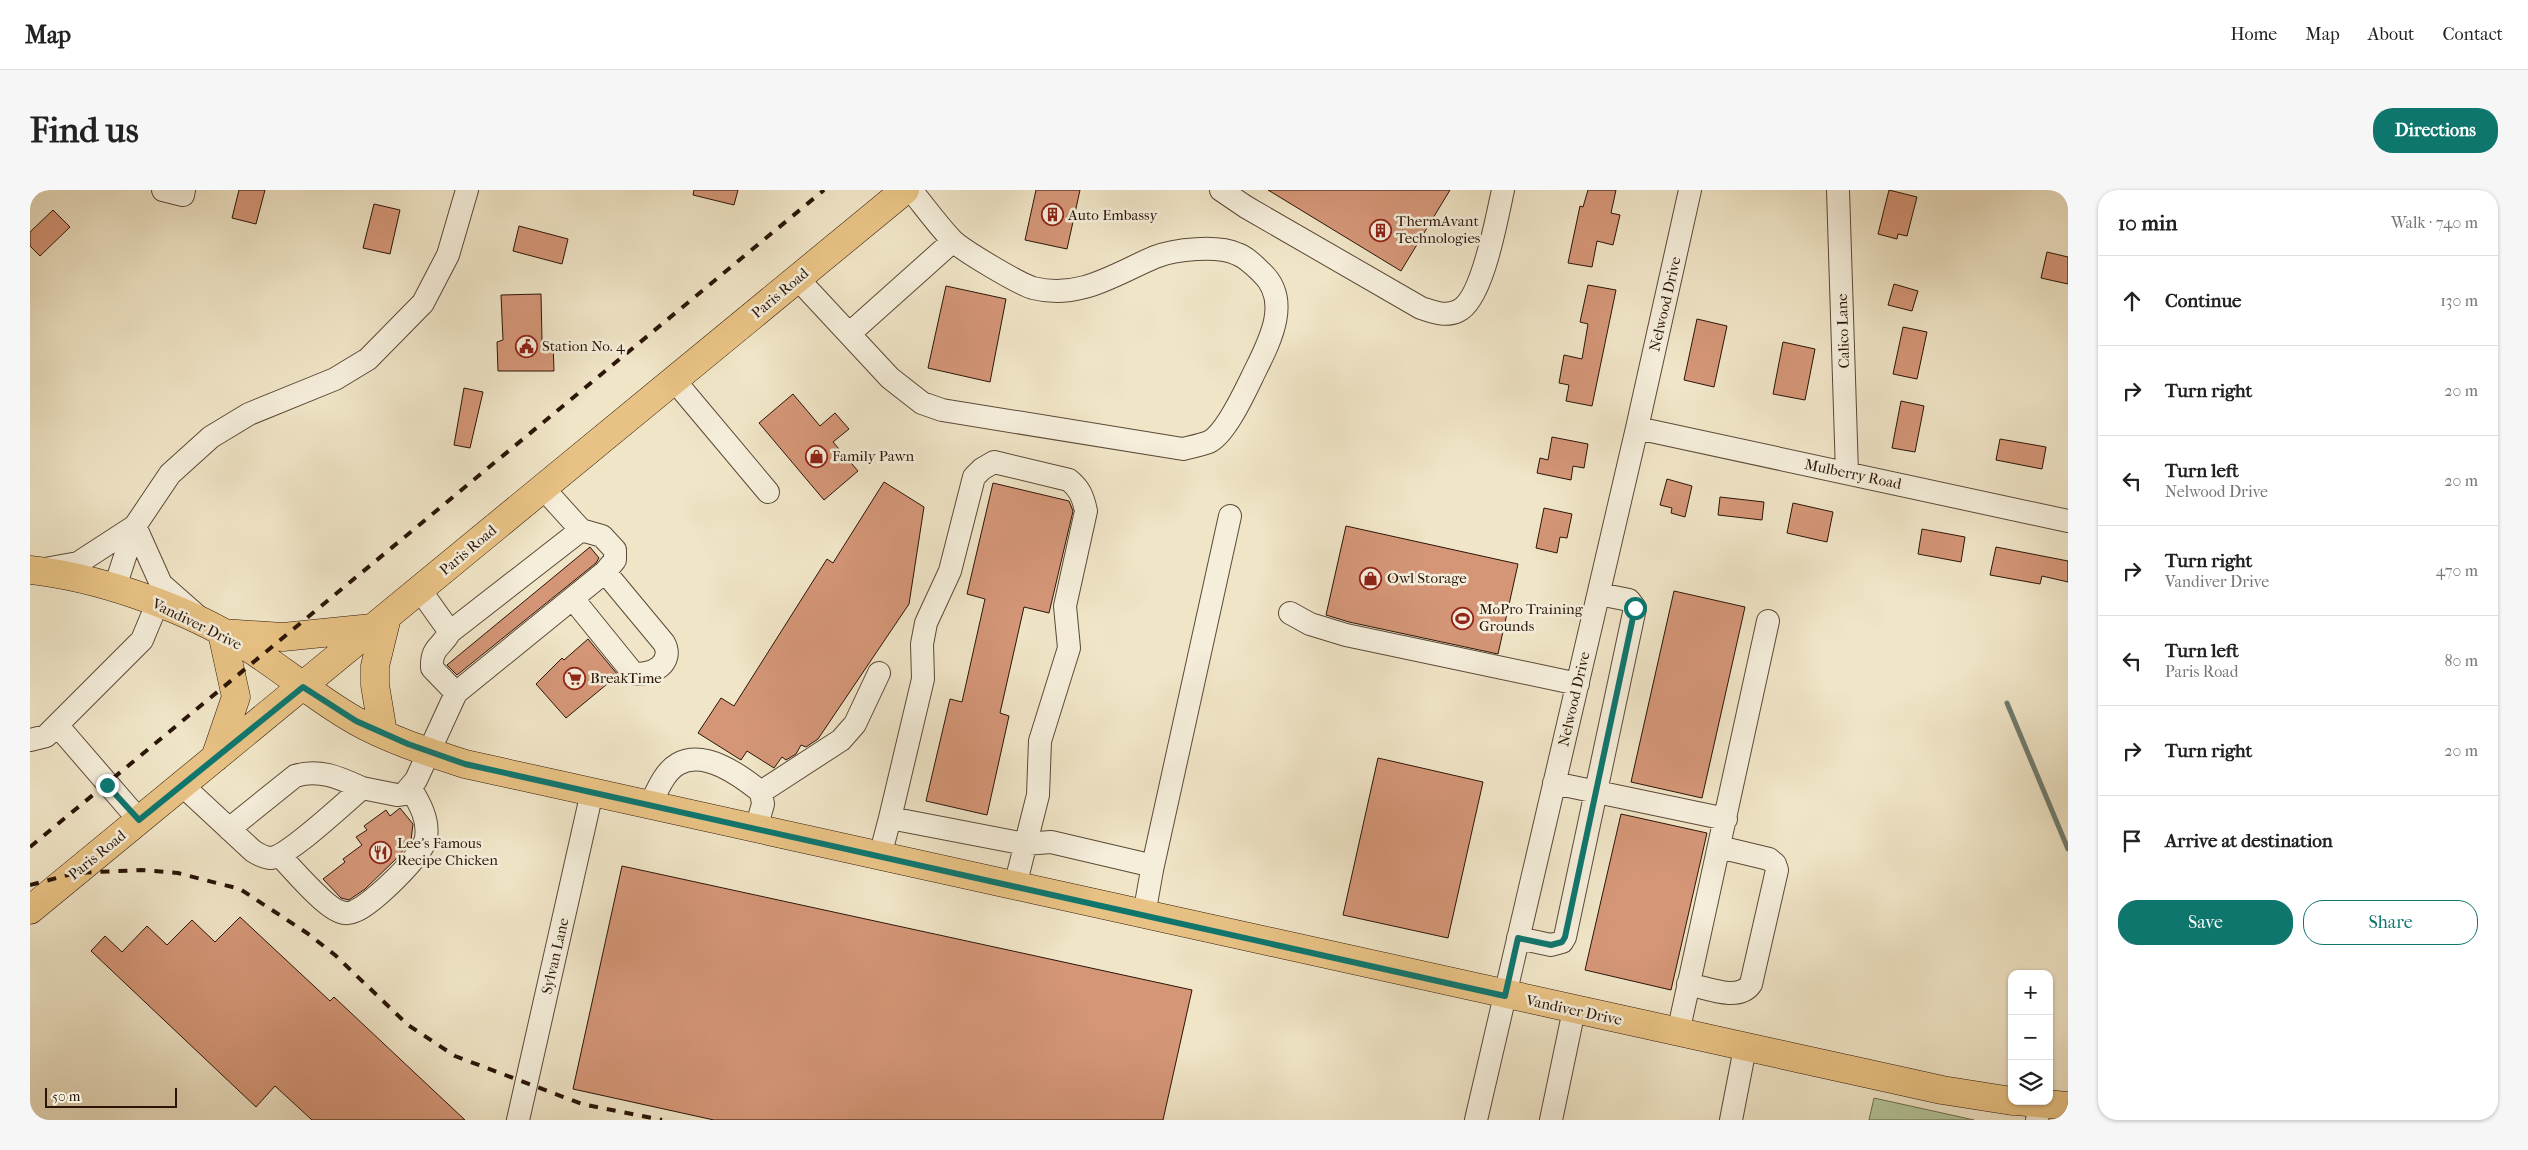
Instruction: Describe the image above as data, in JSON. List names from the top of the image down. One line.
{"streets":{"main road":["Paris Road","Vandiver Drive"],"street":["Nelwood Drive","Calico Lane","Mulberry Road","Sylvan Lane"]},"crossings":[["Paris Road","Vandiver Drive"],["Nelwood Drive","Mulberry Road"],["Nelwood Drive","Vandiver Drive"],["Calico Lane","Mulberry Road"],["Vandiver Drive","Sylvan Lane"]],"places":{"building":["Auto Embassy","ThermAvant Technologies"],"public building":["Station No. 4"],"shop":["Family Pawn","Owl Storage"],"sports":["MoPro Training Grounds"],"supermarket":["BreakTime"],"restaurant":["Lee's Famous Recipe Chicken"]},"scale_bar":"50 m","page":{"header":"Map","nav":["Home","Map","About","Contact"],"buttons":["Directions",["Save","Share"]],"title":"Find us","heading":["10 min","Walk · 740 m"],"list":[["Continue","130 m"],["Turn right","20 m"],["Turn left","Nelwood Drive","20 m"],["Turn right","Vandiver Drive","470 m"],["Turn left","Paris Road","80 m"],["Turn right","20 m"],"Arrive at destination"],"map_buttons":["+","−"],"scale":"50 m"}}
